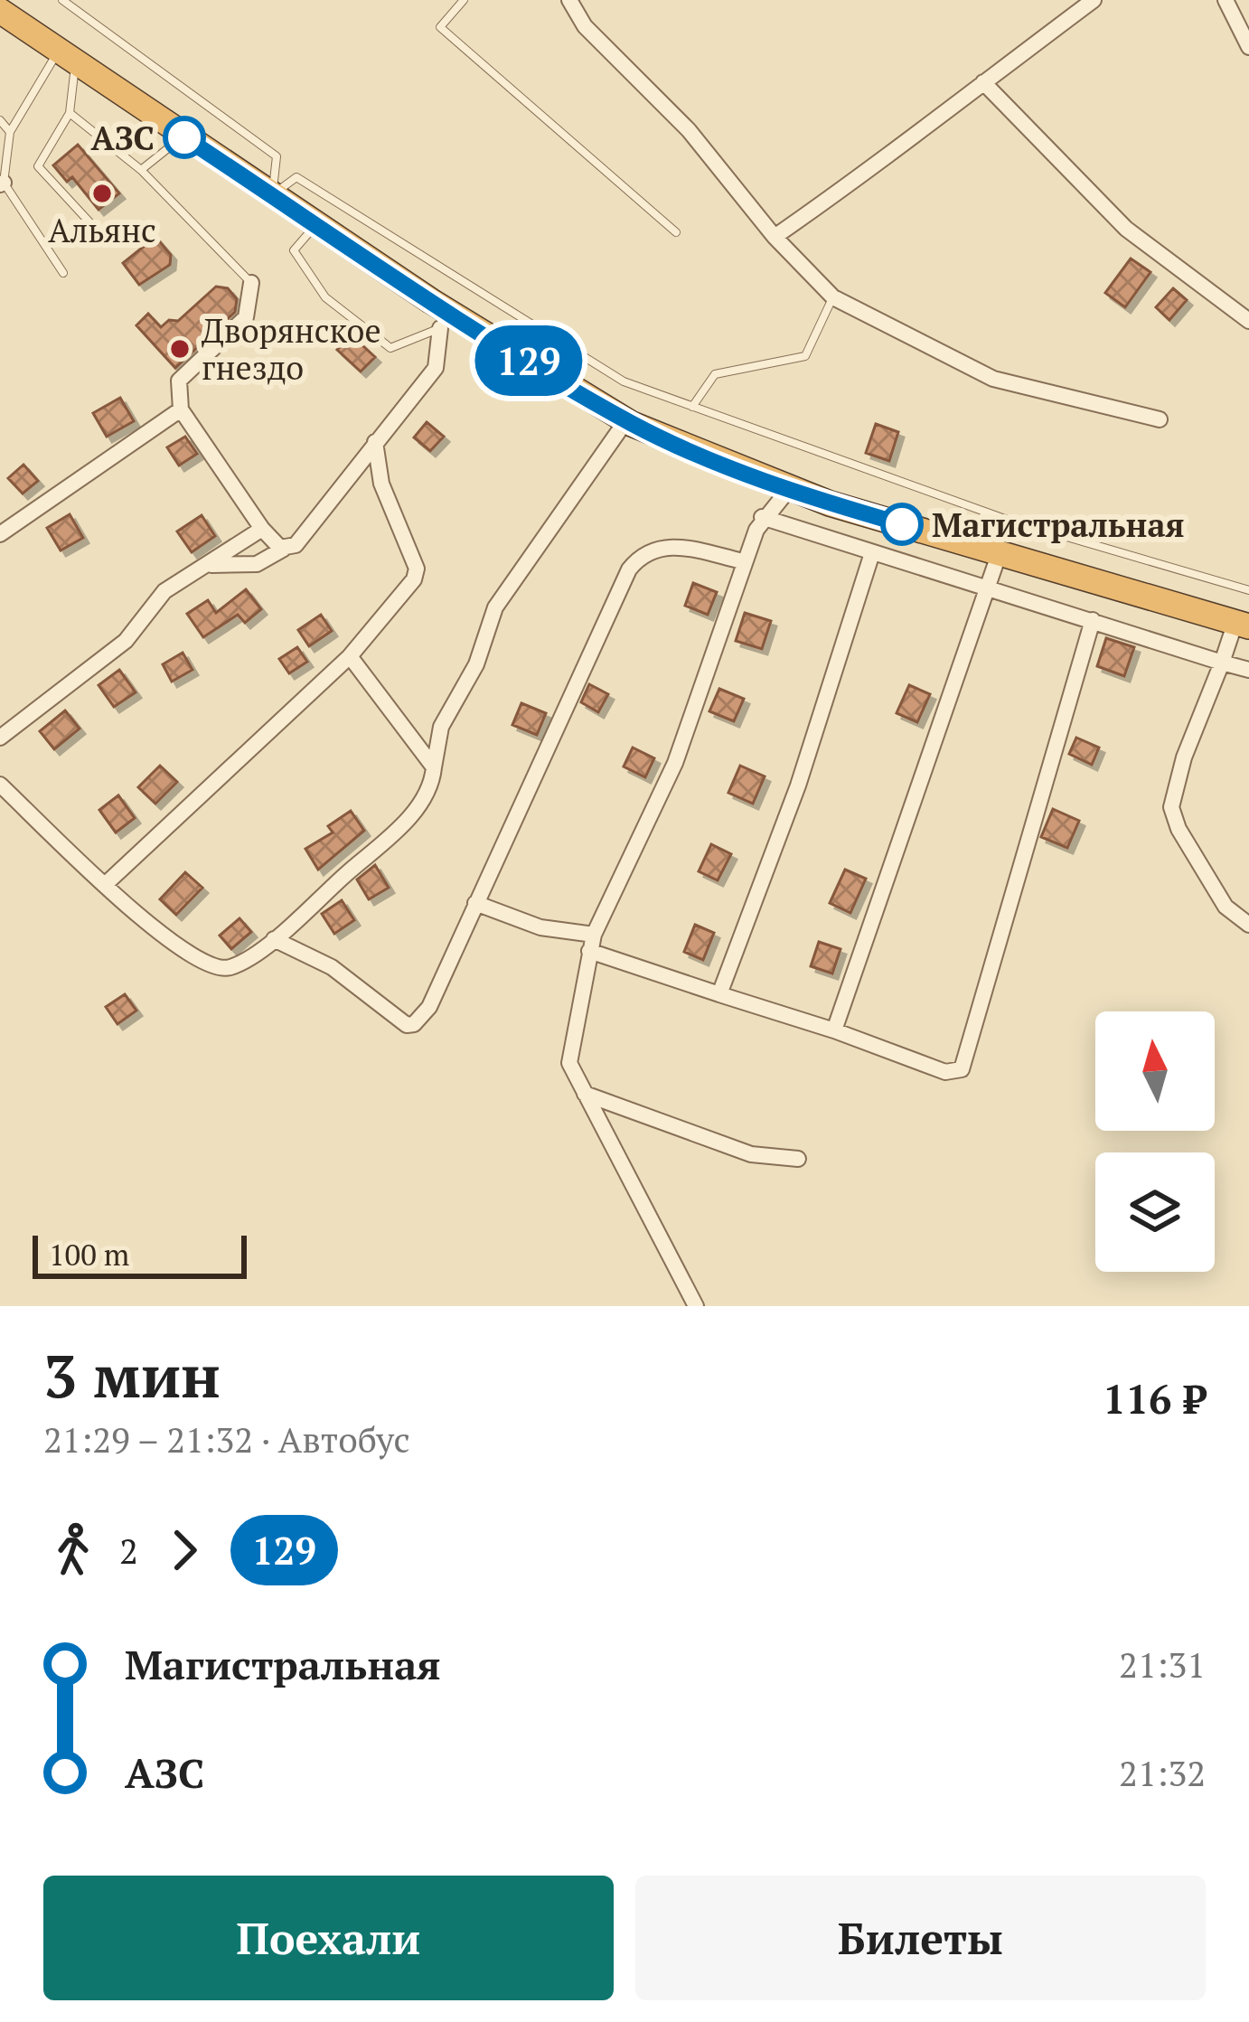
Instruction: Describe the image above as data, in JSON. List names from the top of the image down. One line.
{"places":["АЗС","Альянс","Дворянское гнездо","Магистральная"],"lines":["bus line 129"],"scale_bar":"100 m","north":"top","page":{"on_map":"129","scale":"100 m","heading":["3 мин","21:29 – 21:32 · Автобус","116 ₽"],"legs":["2","129"],"list":[{"name":"Магистральная","value":"21:31"},{"name":"АЗС","value":"21:32"}],"buttons":["Поехали","Билеты"]}}
